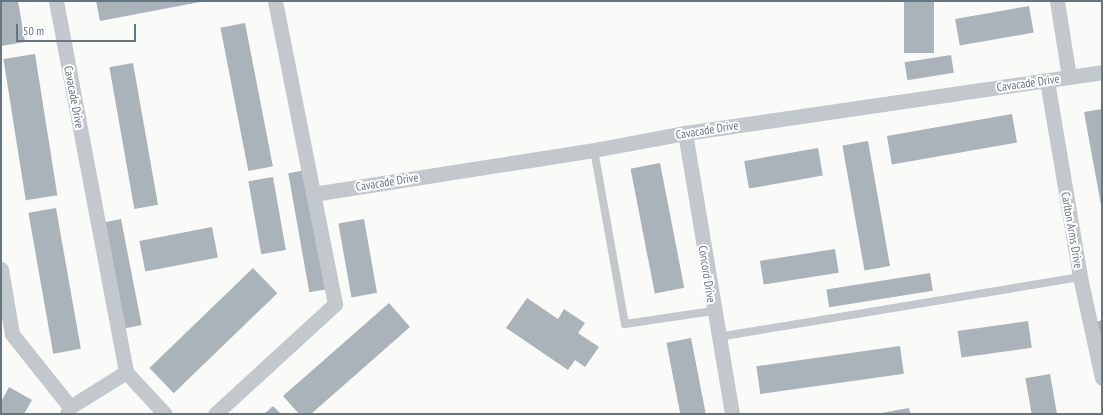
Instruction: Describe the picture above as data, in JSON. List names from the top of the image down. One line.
{"streets":{"street":["Cavacade Drive","Carlton Arms Drive","Concord Drive"]},"crossings":[["Cavacade Drive","Carlton Arms Drive"],["Cavacade Drive","Concord Drive"]],"scale_bar":"50 m"}
